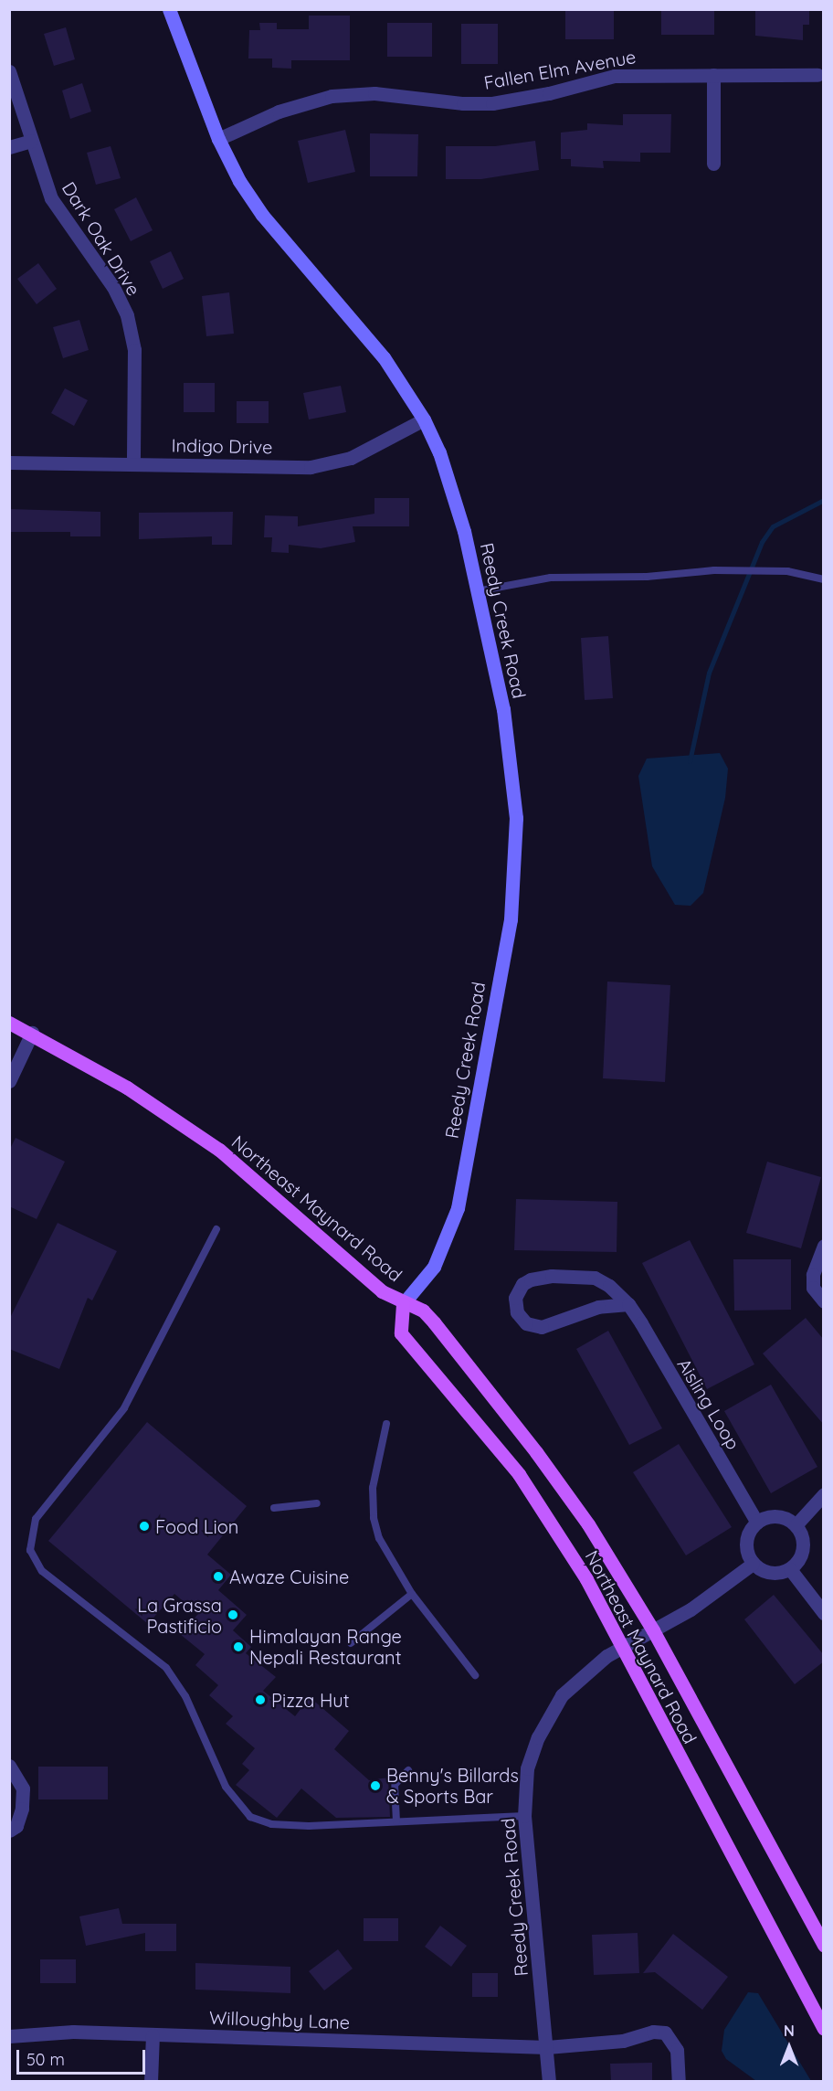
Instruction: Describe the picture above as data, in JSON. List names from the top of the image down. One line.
{"streets":{"main road":["Northeast Maynard Road"],"street":["Fallen Elm Avenue","Dark Oak Drive","Indigo Drive","Reedy Creek Road","Aisling Loop","Willoughby Lane"]},"crossings":[["Fallen Elm Avenue","Reedy Creek Road"],["Dark Oak Drive","Indigo Drive"],["Indigo Drive","Reedy Creek Road"],["Reedy Creek Road","Northeast Maynard Road"],["Reedy Creek Road","Aisling Loop"],["Reedy Creek Road","Willoughby Lane"]],"places":["Food Lion","Awaze Cuisine","La Grassa Pastificio","Himalayan Range Nepali Restaurant","Pizza Hut","Benny's Billards & Sports Bar"],"scale_bar":"50 m","north":"top"}
